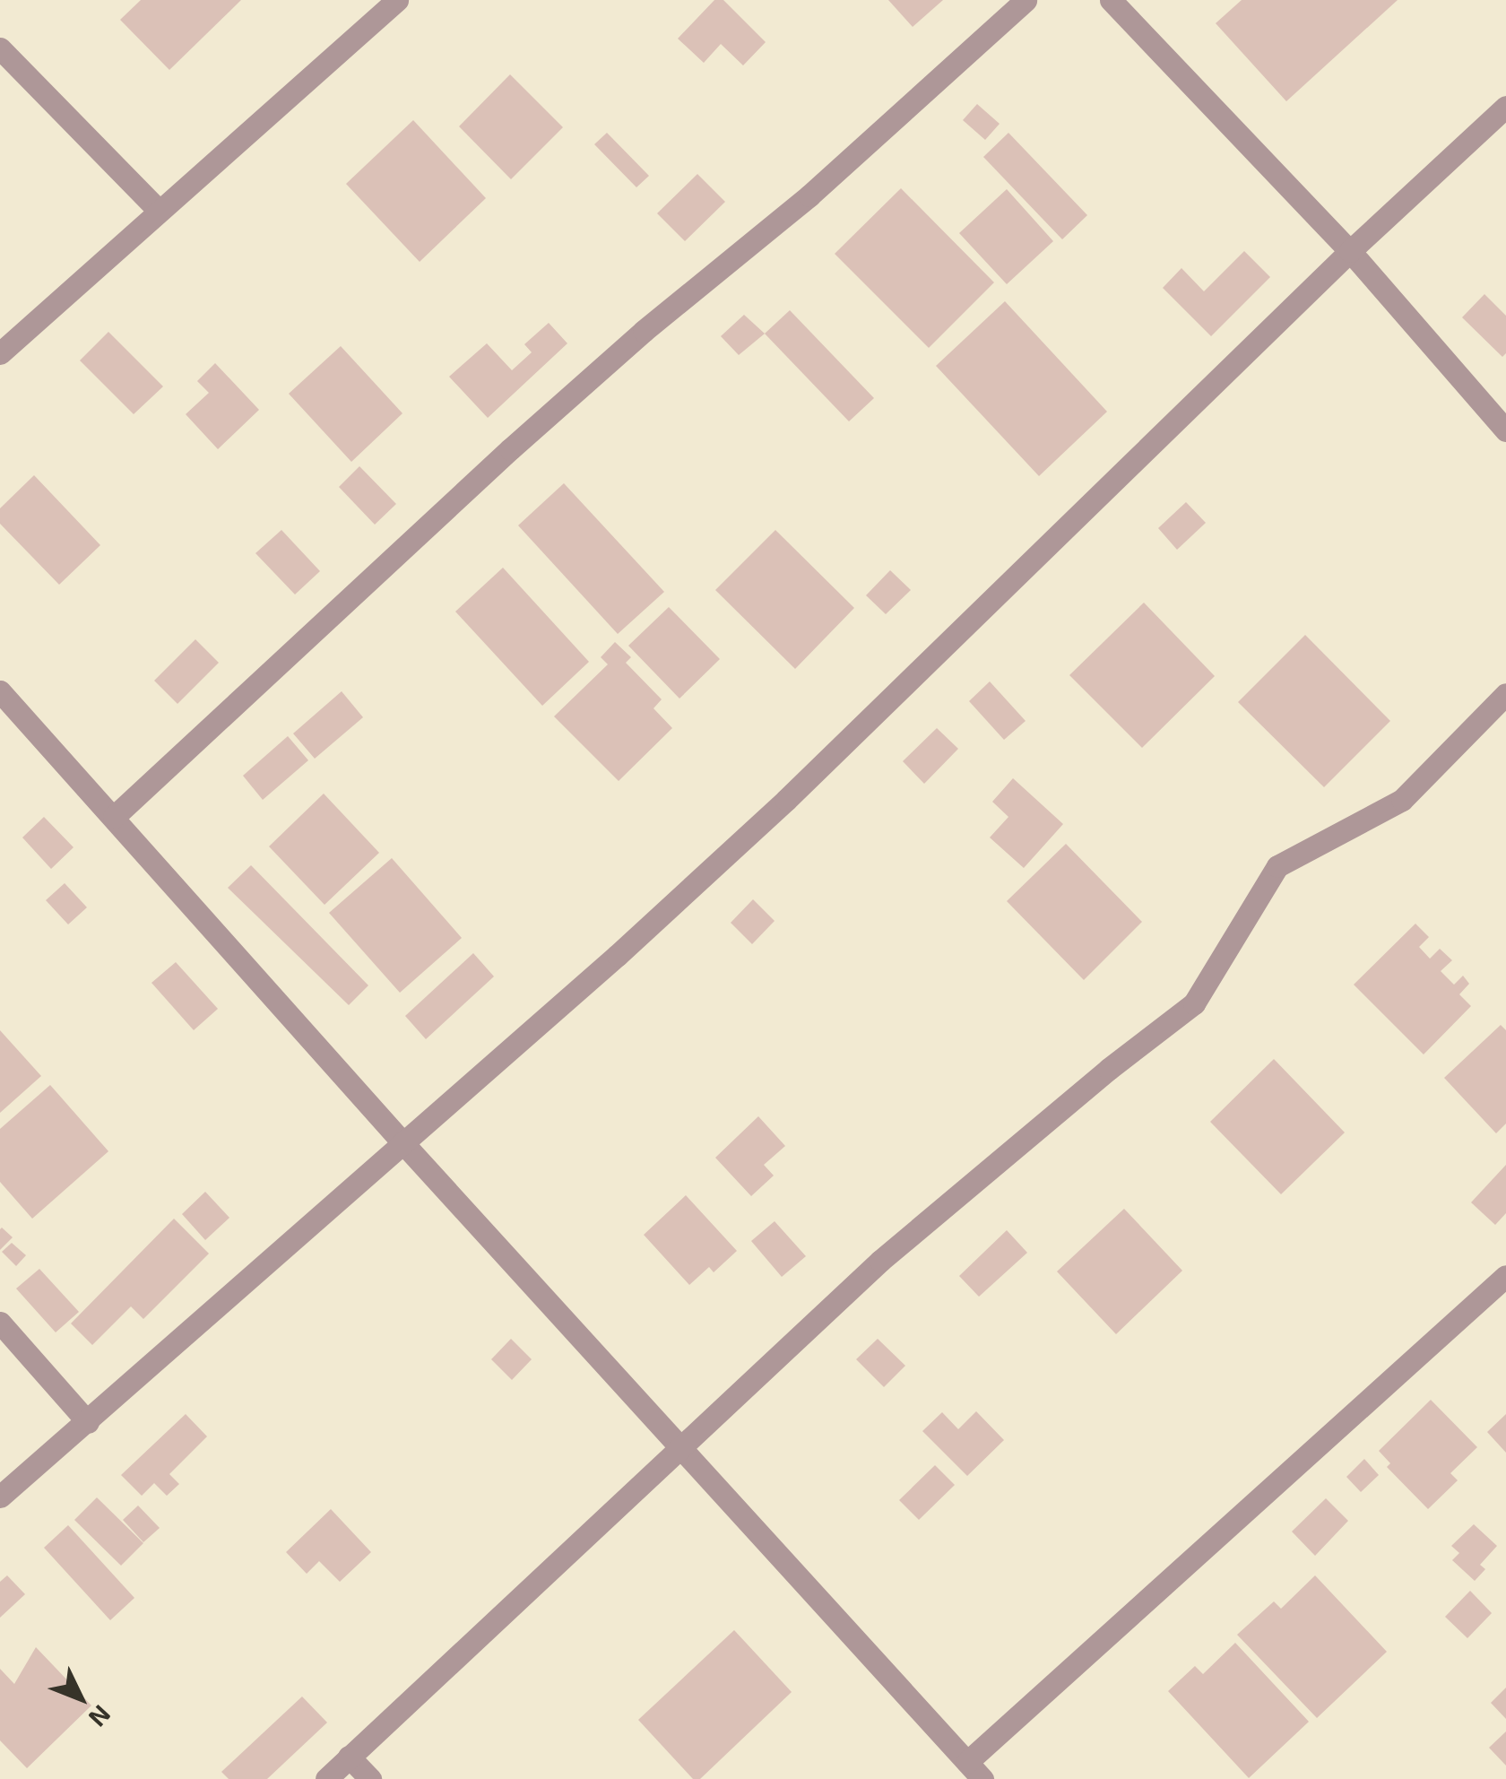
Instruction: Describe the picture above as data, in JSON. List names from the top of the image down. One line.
{"north":"bottom right"}
